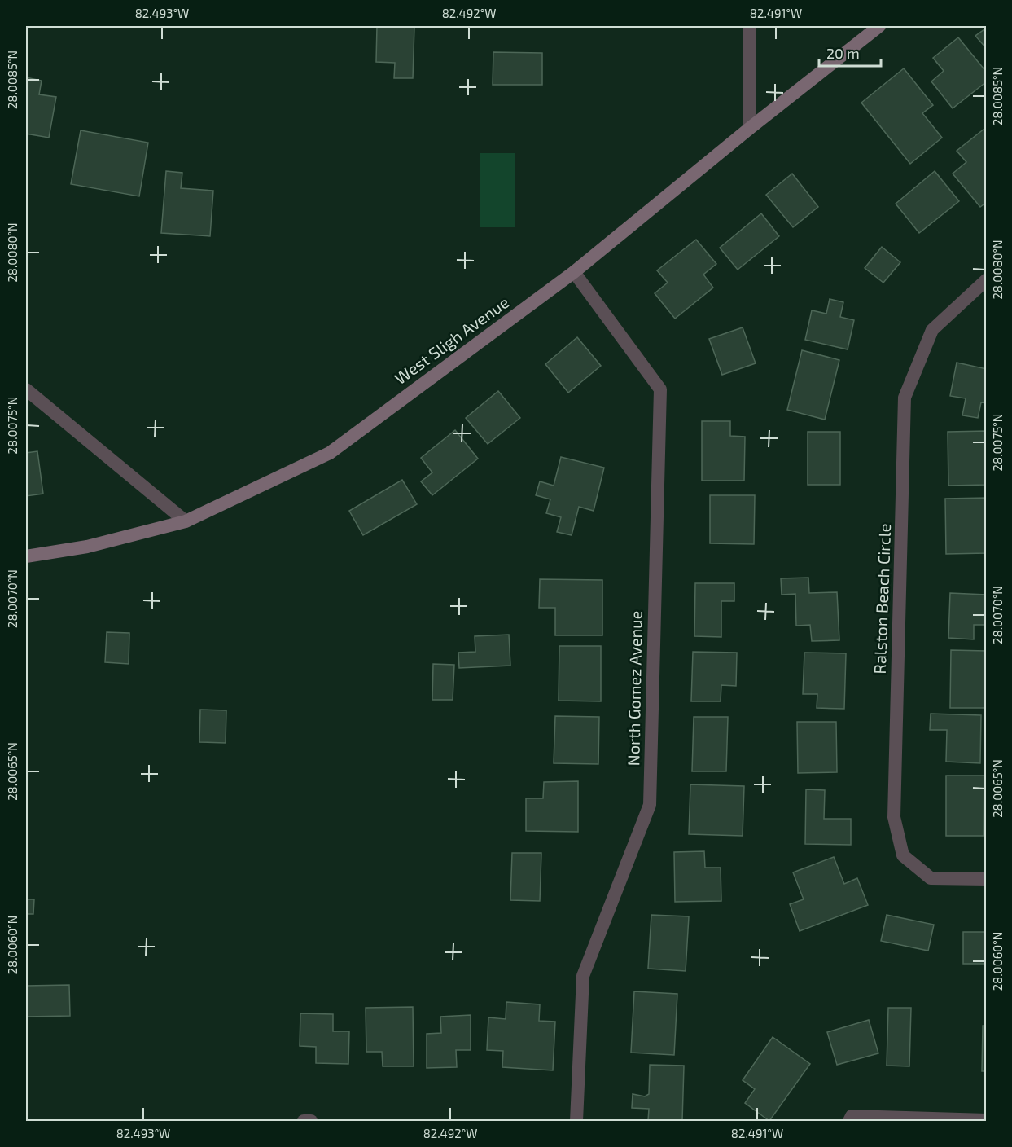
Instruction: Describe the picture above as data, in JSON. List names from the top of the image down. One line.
{"streets":{"main road":["West Sligh Avenue"],"street":["Ralston Beach Circle","North Gomez Avenue"]},"crossings":[["West Sligh Avenue","North Gomez Avenue"]],"scale_bar":"20 m","coordinates":["82.493°W","82.492°W","82.491°W","28.0085°N","28.0080°N","28.0075°N","28.0070°N","28.0065°N","28.0060°N"]}
